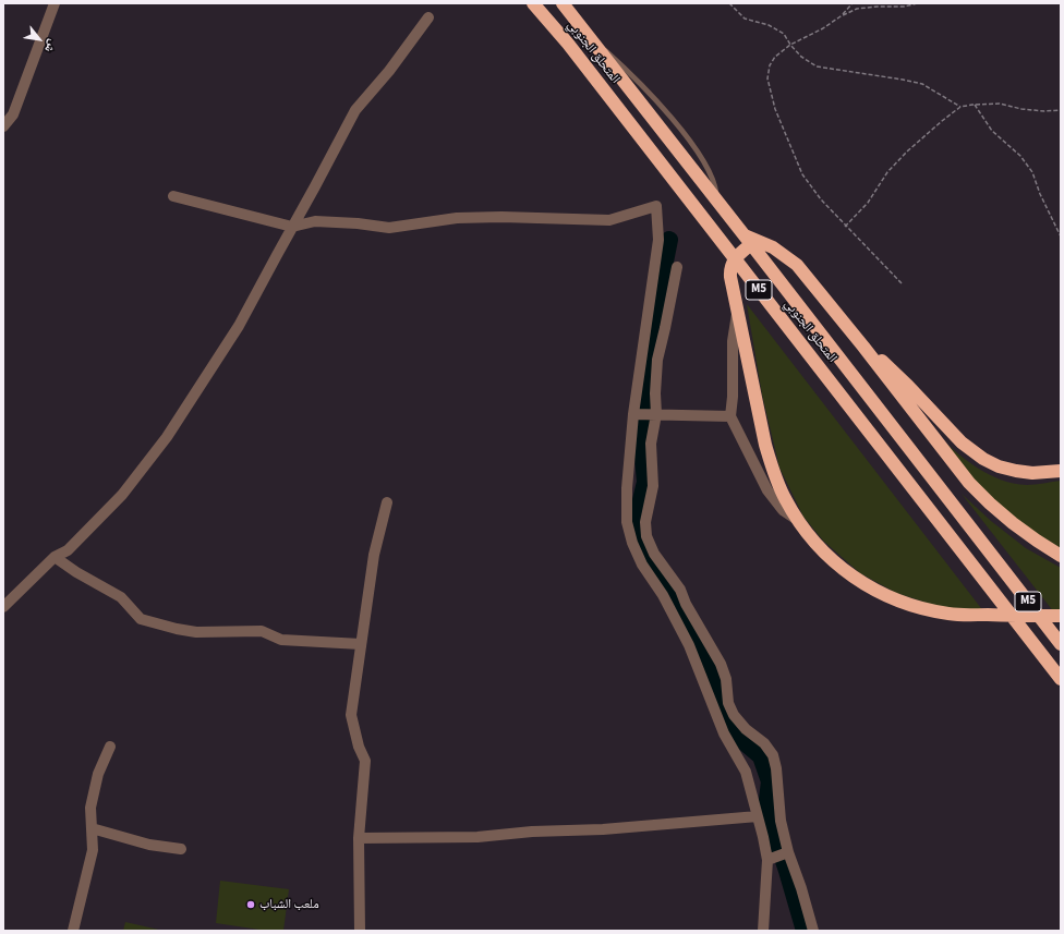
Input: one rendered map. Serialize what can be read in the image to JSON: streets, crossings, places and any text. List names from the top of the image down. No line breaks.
{"streets":{"highway":["المتحلق الجنوبي","M5"]},"places":["ملعب الشباب"],"north":"bottom right"}
